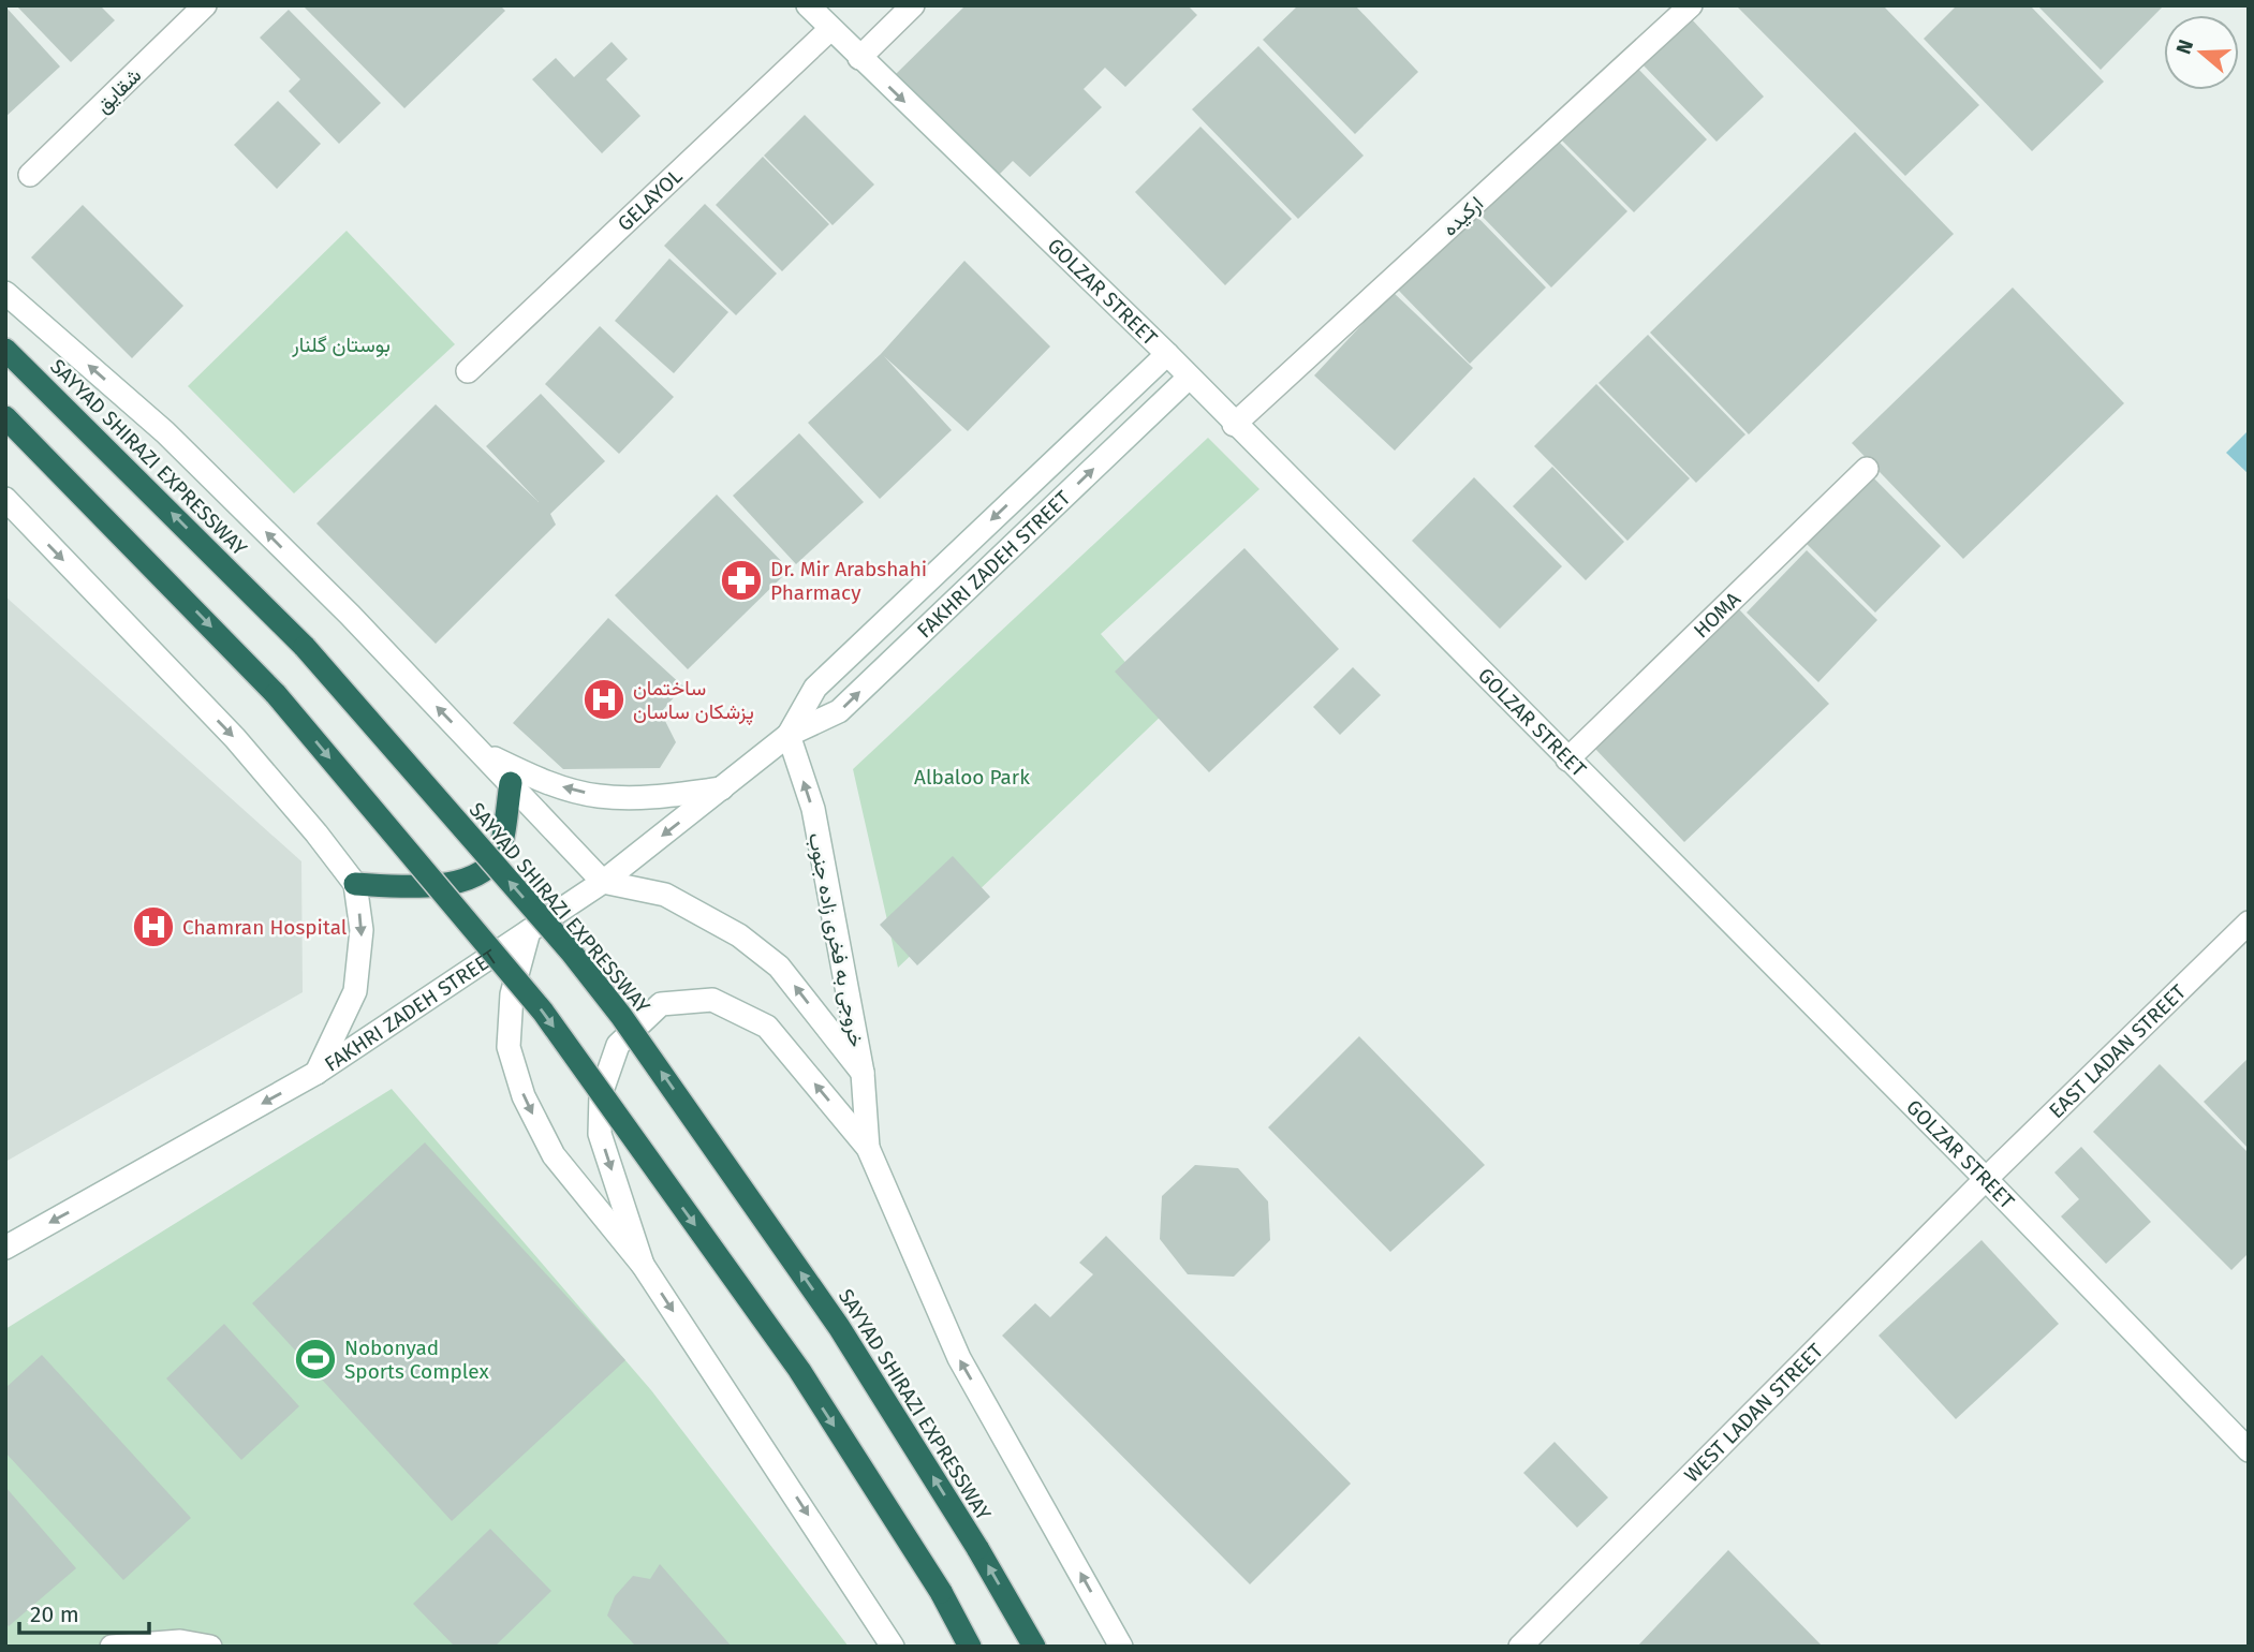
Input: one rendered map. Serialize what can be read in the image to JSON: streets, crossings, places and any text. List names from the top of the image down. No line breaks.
{"streets":{"highway":["SAYYAD SHIRAZI EXPRESSWAY"],"main road":["شقایق","GELAYOL","ارکیده","GOLZAR STREET","FAKHRI ZADEH STREET","HOMA","خروجی به فخری زاده جنوب","EAST LADAN STREET","WEST LADAN STREET"]},"crossings":[["GELAYOL","GOLZAR STREET"],["ارکیده","GOLZAR STREET"],["GOLZAR STREET","FAKHRI ZADEH STREET"],["GOLZAR STREET","HOMA"],["GOLZAR STREET","EAST LADAN STREET"],["GOLZAR STREET","WEST LADAN STREET"],["FAKHRI ZADEH STREET","خروجی به فخری زاده جنوب"],["EAST LADAN STREET","WEST LADAN STREET"]],"one_way":["خروجی به فخری زاده جنوب"],"parks":["بوستان گلنار","Albaloo Park"],"places":{"pharmacy":["Dr. Mir Arabshahi Pharmacy"],"hospital":["ساختمان پزشکان ساسان","Chamran Hospital"],"sports":["Nobonyad Sports Complex"]},"scale_bar":"20 m","north":"left"}
